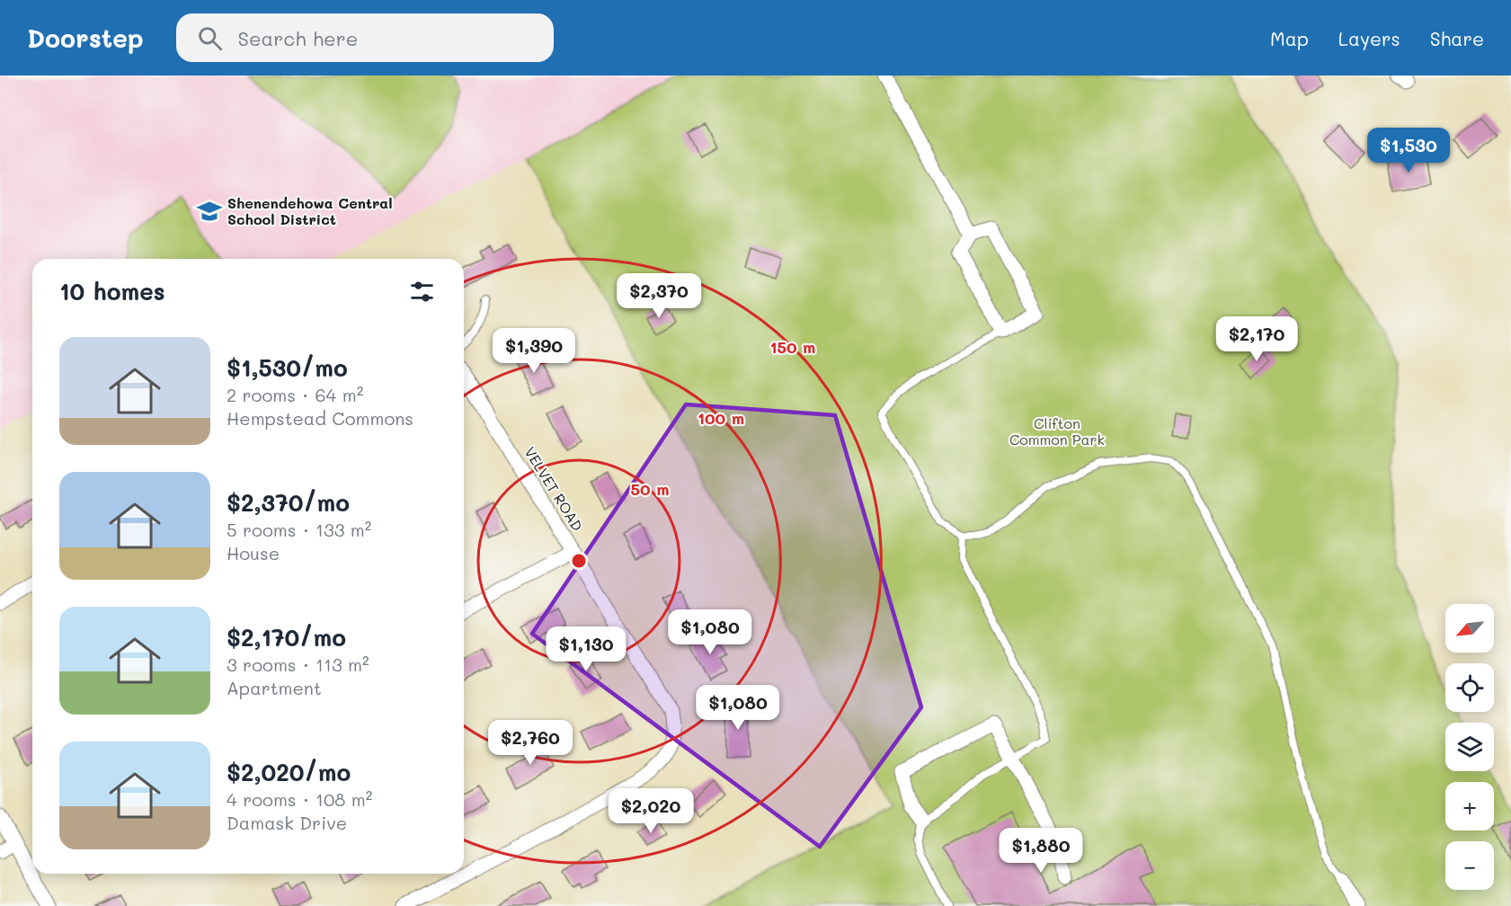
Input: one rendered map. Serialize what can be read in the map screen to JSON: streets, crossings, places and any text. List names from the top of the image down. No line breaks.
{"streets":{"street":["VELVET ROAD"]},"parks":["Clifton Common Park"],"places":{"school or university":["Shenendehowa Central School District"]},"north":"bottom left","page":{"header":"Doorstep","search":"Search here","nav":["Map","Layers","Share"],"price":["$1,530","$2,370","$2,170","$1,390","$1,080","$1,130","$1,080","$2,760","$2,020","$1,880"],"heading":"10 homes","list":[{"name":"$1,530/mo","note":"2 rooms · 64 m² · Hempstead Commons"},{"name":"$2,370/mo","note":"5 rooms · 133 m² · House"},{"name":"$2,170/mo","note":"3 rooms · 113 m² · Apartment"},{"name":"$2,020/mo","note":"4 rooms · 108 m² · Damask Drive"}],"map_buttons":["+","−"]},"rings":["150 m","100 m","50 m"]}
